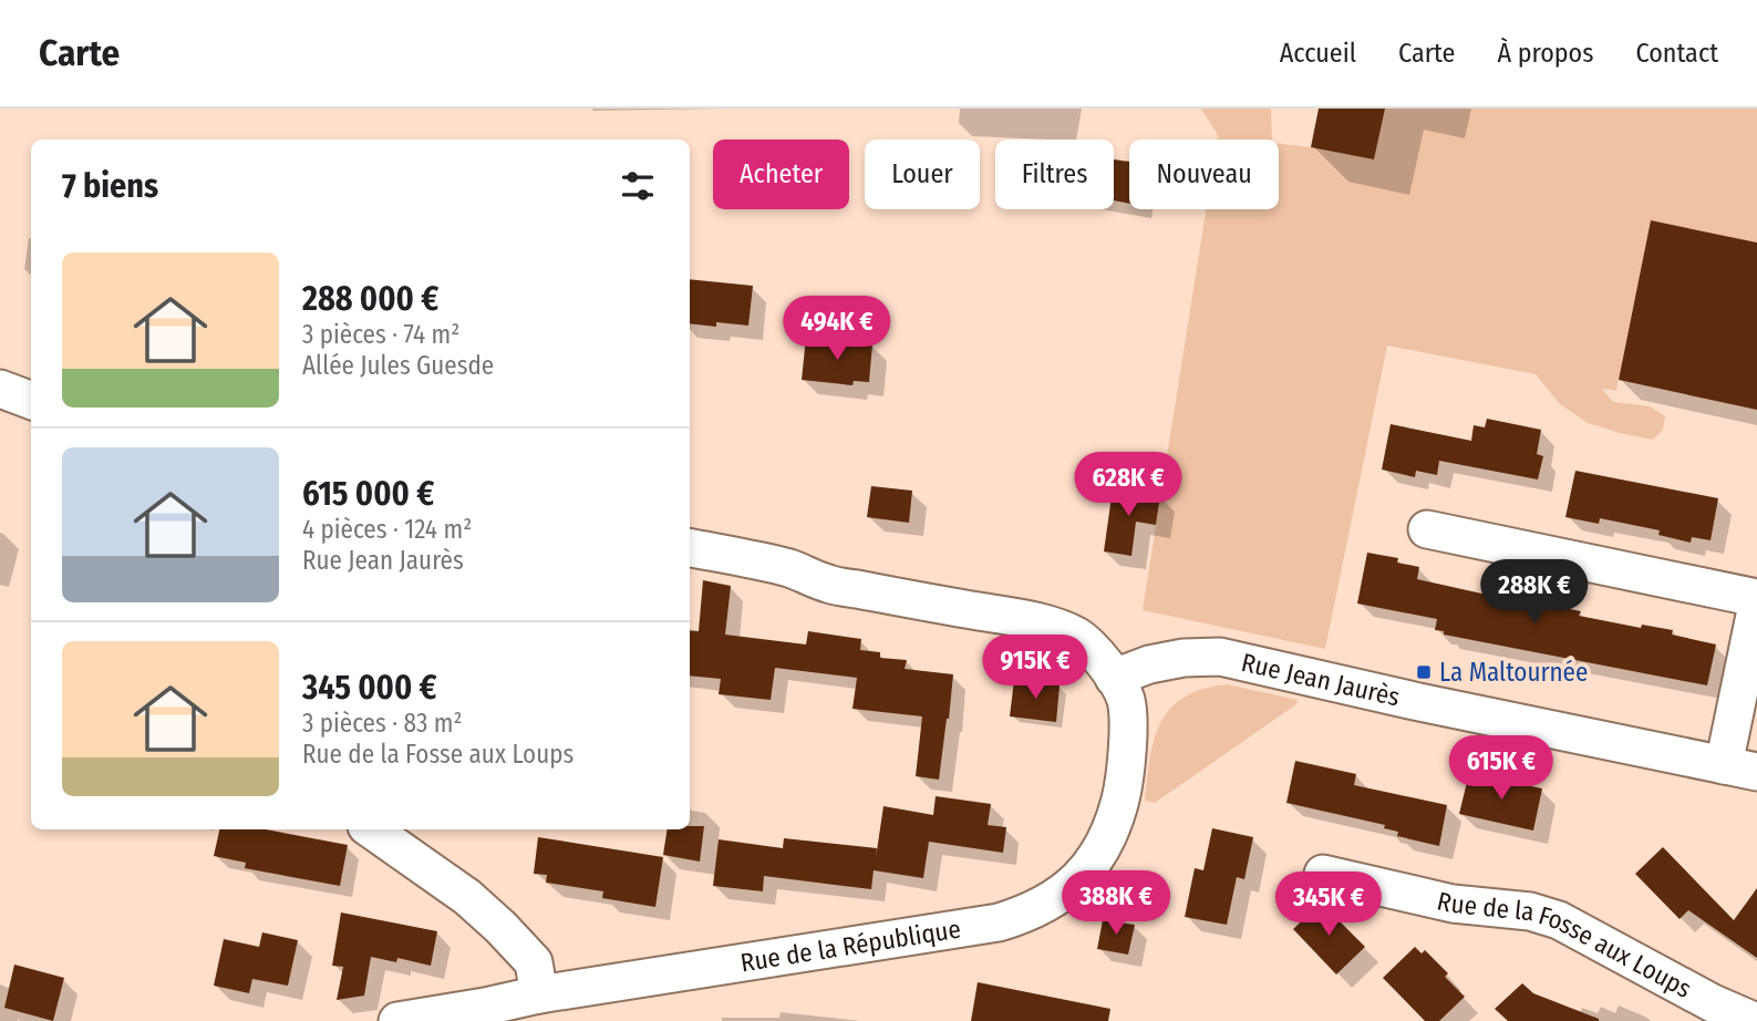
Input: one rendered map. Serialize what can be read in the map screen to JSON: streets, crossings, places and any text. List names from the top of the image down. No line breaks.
{"streets":{"street":["Rue Jean Jaurès","Rue de la République","Rue de la Fosse aux Loups"]},"crossings":[["Rue Jean Jaurès","Rue de la République"]],"places":{"transit":["La Maltournée"]},"page":{"header":"Carte","nav":["Accueil","Carte","À propos","Contact"],"chip":["Acheter","Louer","Filtres","Nouveau"],"heading":"7 biens","list":[{"name":"288 000 €","note":"3 pièces · 74 m² · Allée Jules Guesde"},{"name":"615 000 €","note":"4 pièces · 124 m² · Rue Jean Jaurès"},{"name":"345 000 €","note":"3 pièces · 83 m² · Rue de la Fosse aux Loups"}],"price":["494K €","628K €","288K €","915K €","615K €","388K €","345K €"]}}
